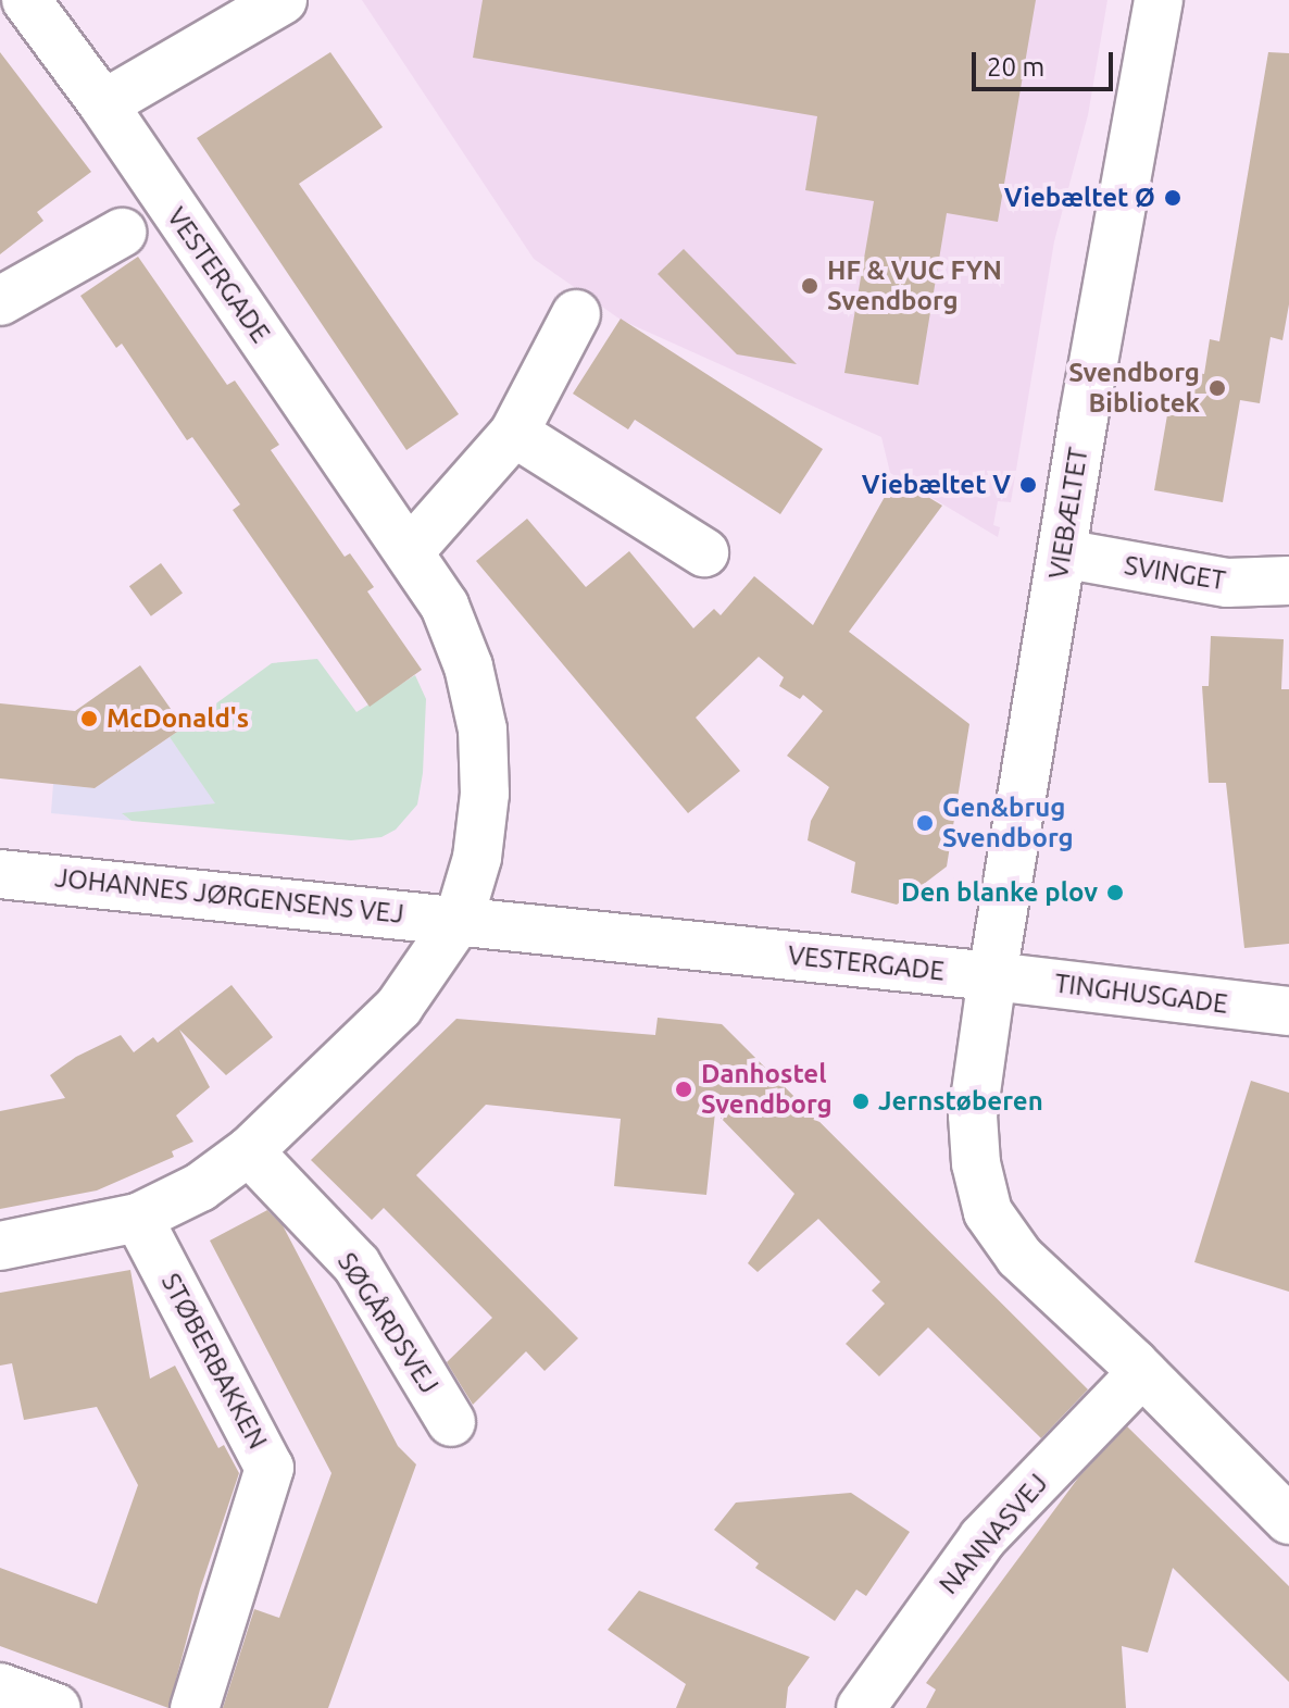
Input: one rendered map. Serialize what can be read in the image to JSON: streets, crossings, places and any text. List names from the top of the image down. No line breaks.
{"streets":{"street":["VESTERGADE","VIEBÆLTET","SVINGET","JOHANNES JØRGENSENS VEJ","TINGHUSGADE","SØGÅRDSVEJ","STØBERBAKKEN","NANNASVEJ"]},"crossings":[["VESTERGADE","VIEBÆLTET"],["VESTERGADE","JOHANNES JØRGENSENS VEJ"],["VESTERGADE","TINGHUSGADE"],["VIEBÆLTET","SVINGET"],["VIEBÆLTET","TINGHUSGADE"]],"places":["Viebæltet Ø","HF & VUC FYN Svendborg","Svendborg Bibliotek","Viebæltet V","McDonald's","Gen&brug Svendborg","Den blanke plov","Danhostel Svendborg","Jernstøberen"],"scale_bar":"20 m"}
